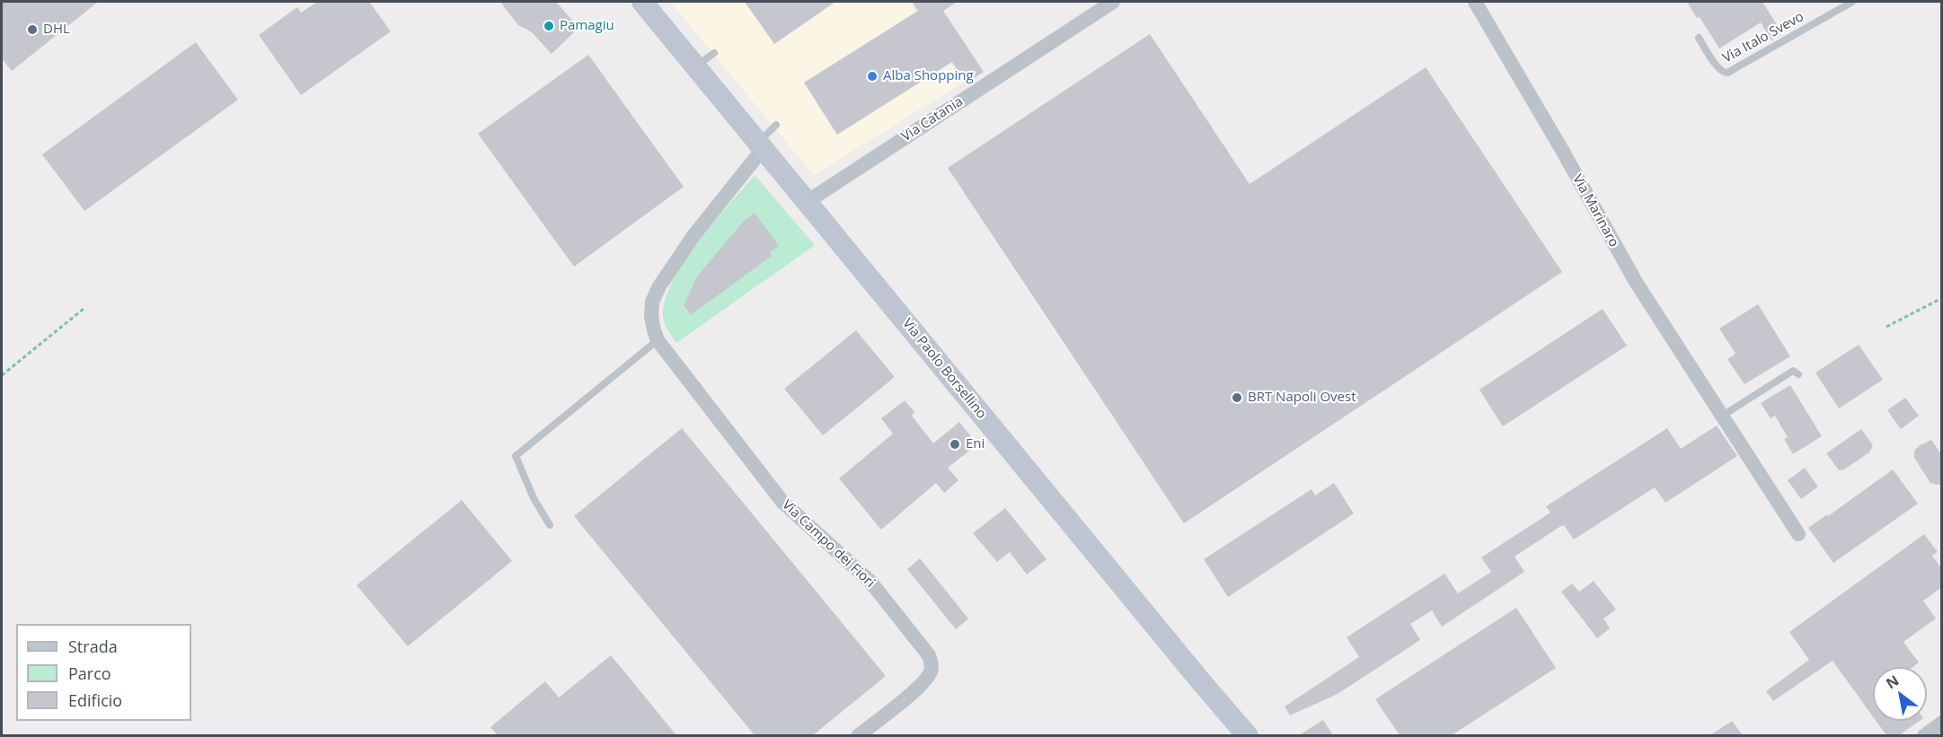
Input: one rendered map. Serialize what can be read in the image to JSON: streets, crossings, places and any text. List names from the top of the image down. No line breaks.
{"streets":{"main road":["Via Paolo Borsellino"],"street":["Via Catania","Via Marinaro","Via Campo dei Fiori"],"lane":["Via Italo Svevo"]},"crossings":[["Via Catania","Via Paolo Borsellino"],["Via Paolo Borsellino","Via Campo dei Fiori"]],"places":["Pamagiu","DHL","Alba Shopping","BRT Napoli Ovest","Eni"],"legend":["Strada","Parco","Edificio"],"north":"top left"}
